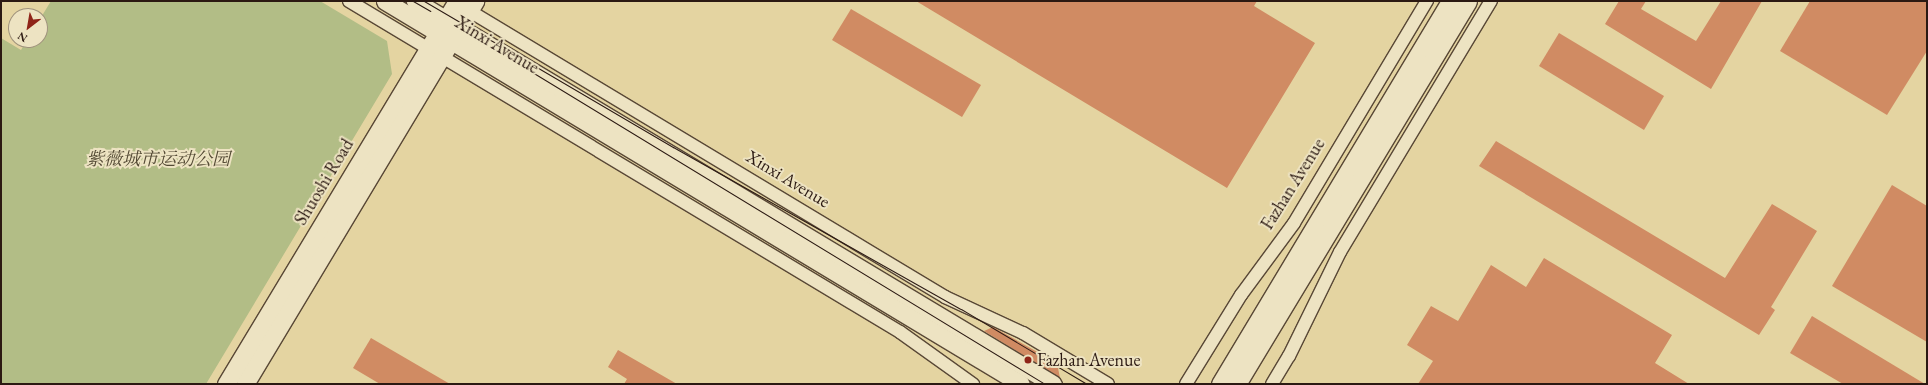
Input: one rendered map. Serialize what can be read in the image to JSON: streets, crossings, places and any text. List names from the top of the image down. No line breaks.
{"streets":{"street":["Xinxi Avenue","Shuoshi Road","Fazhan Avenue"]},"crossings":[["Xinxi Avenue","Shuoshi Road"]],"parks":["紫薇城市运动公园"],"places":["Fazhan Avenue"],"north":"bottom left"}
